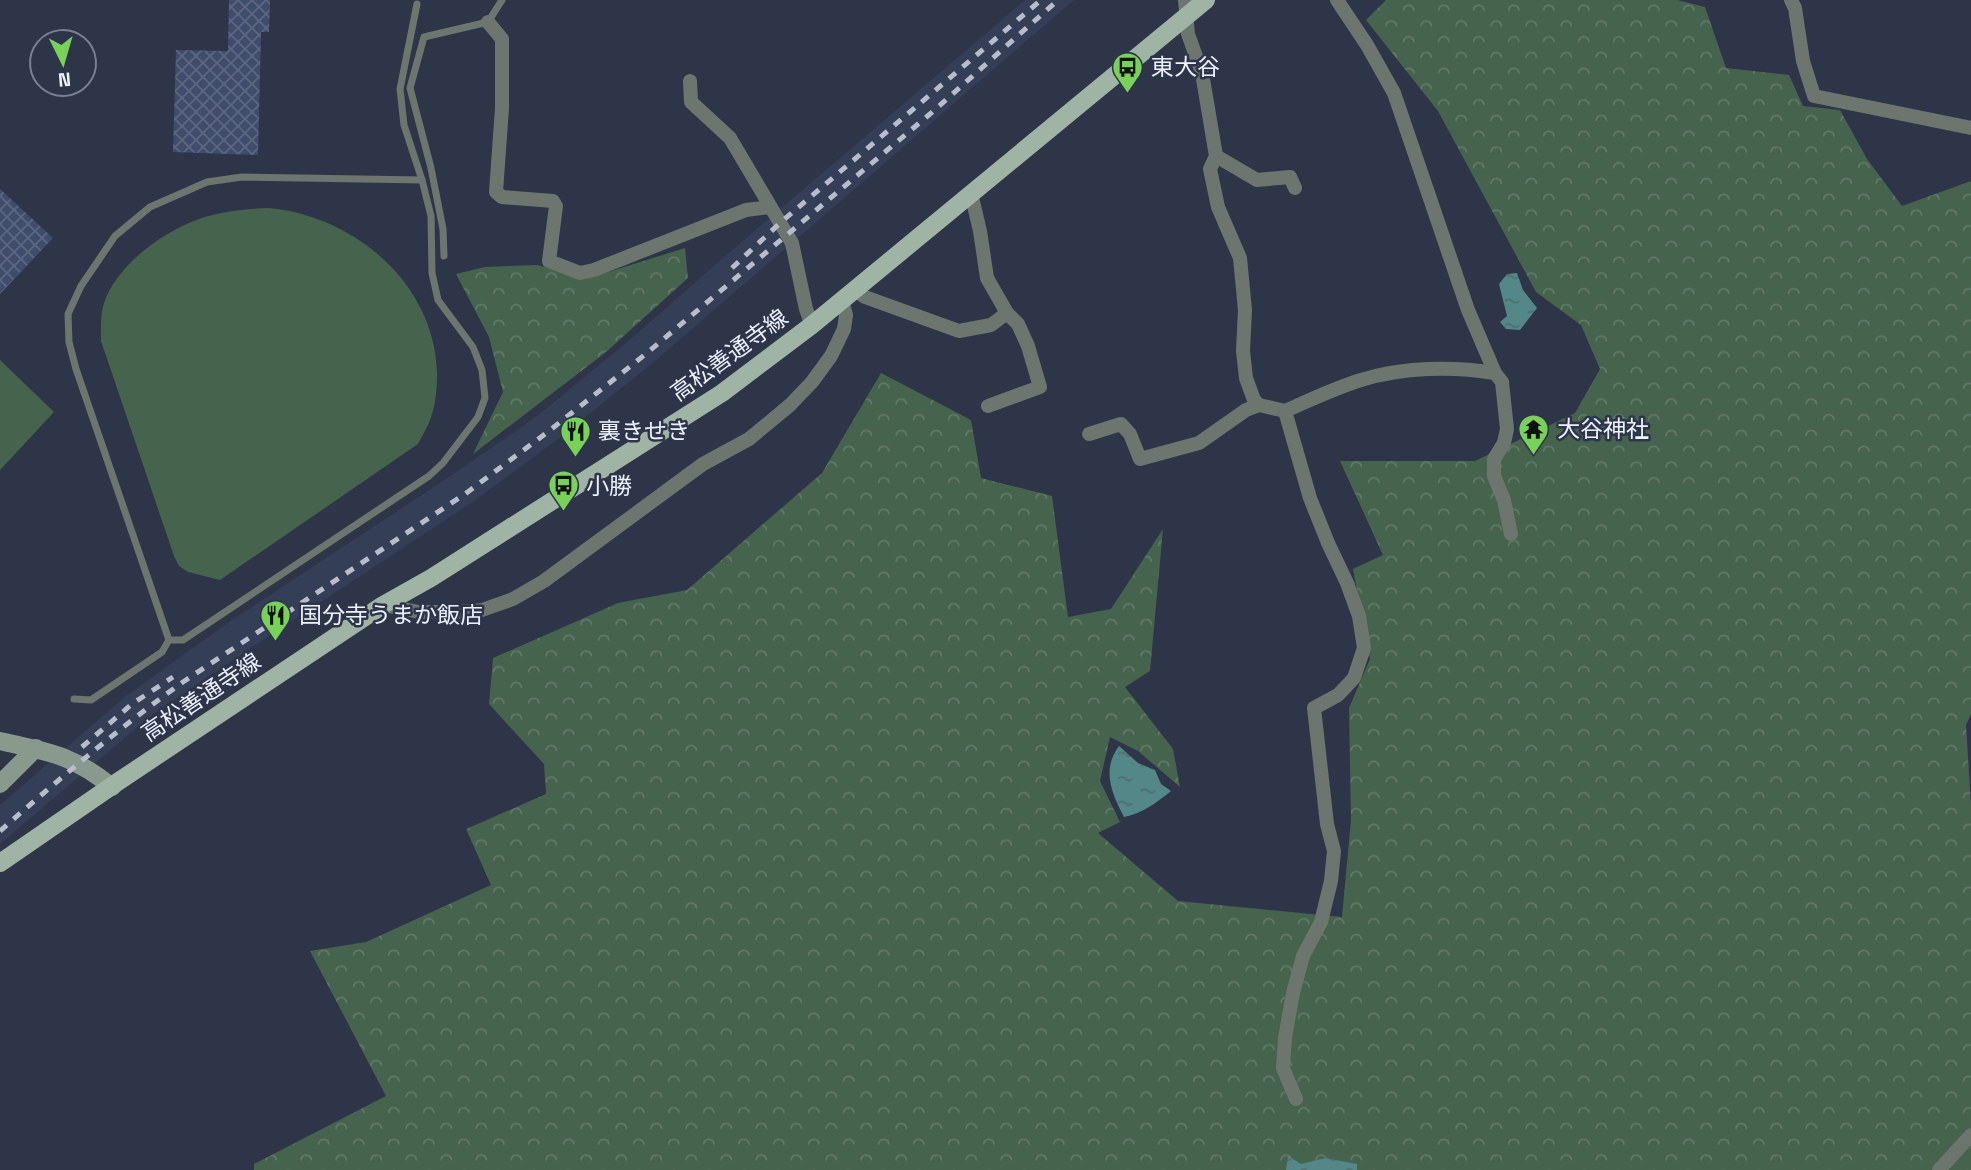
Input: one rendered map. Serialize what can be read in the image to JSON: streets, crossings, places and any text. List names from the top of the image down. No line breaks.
{"streets":{"main road":["高松善通寺線"]},"places":{"bus stop":["東大谷","小勝"],"temple":["大谷神社"],"restaurant":["裏きせき","国分寺うまか飯店"]},"north":"bottom"}
